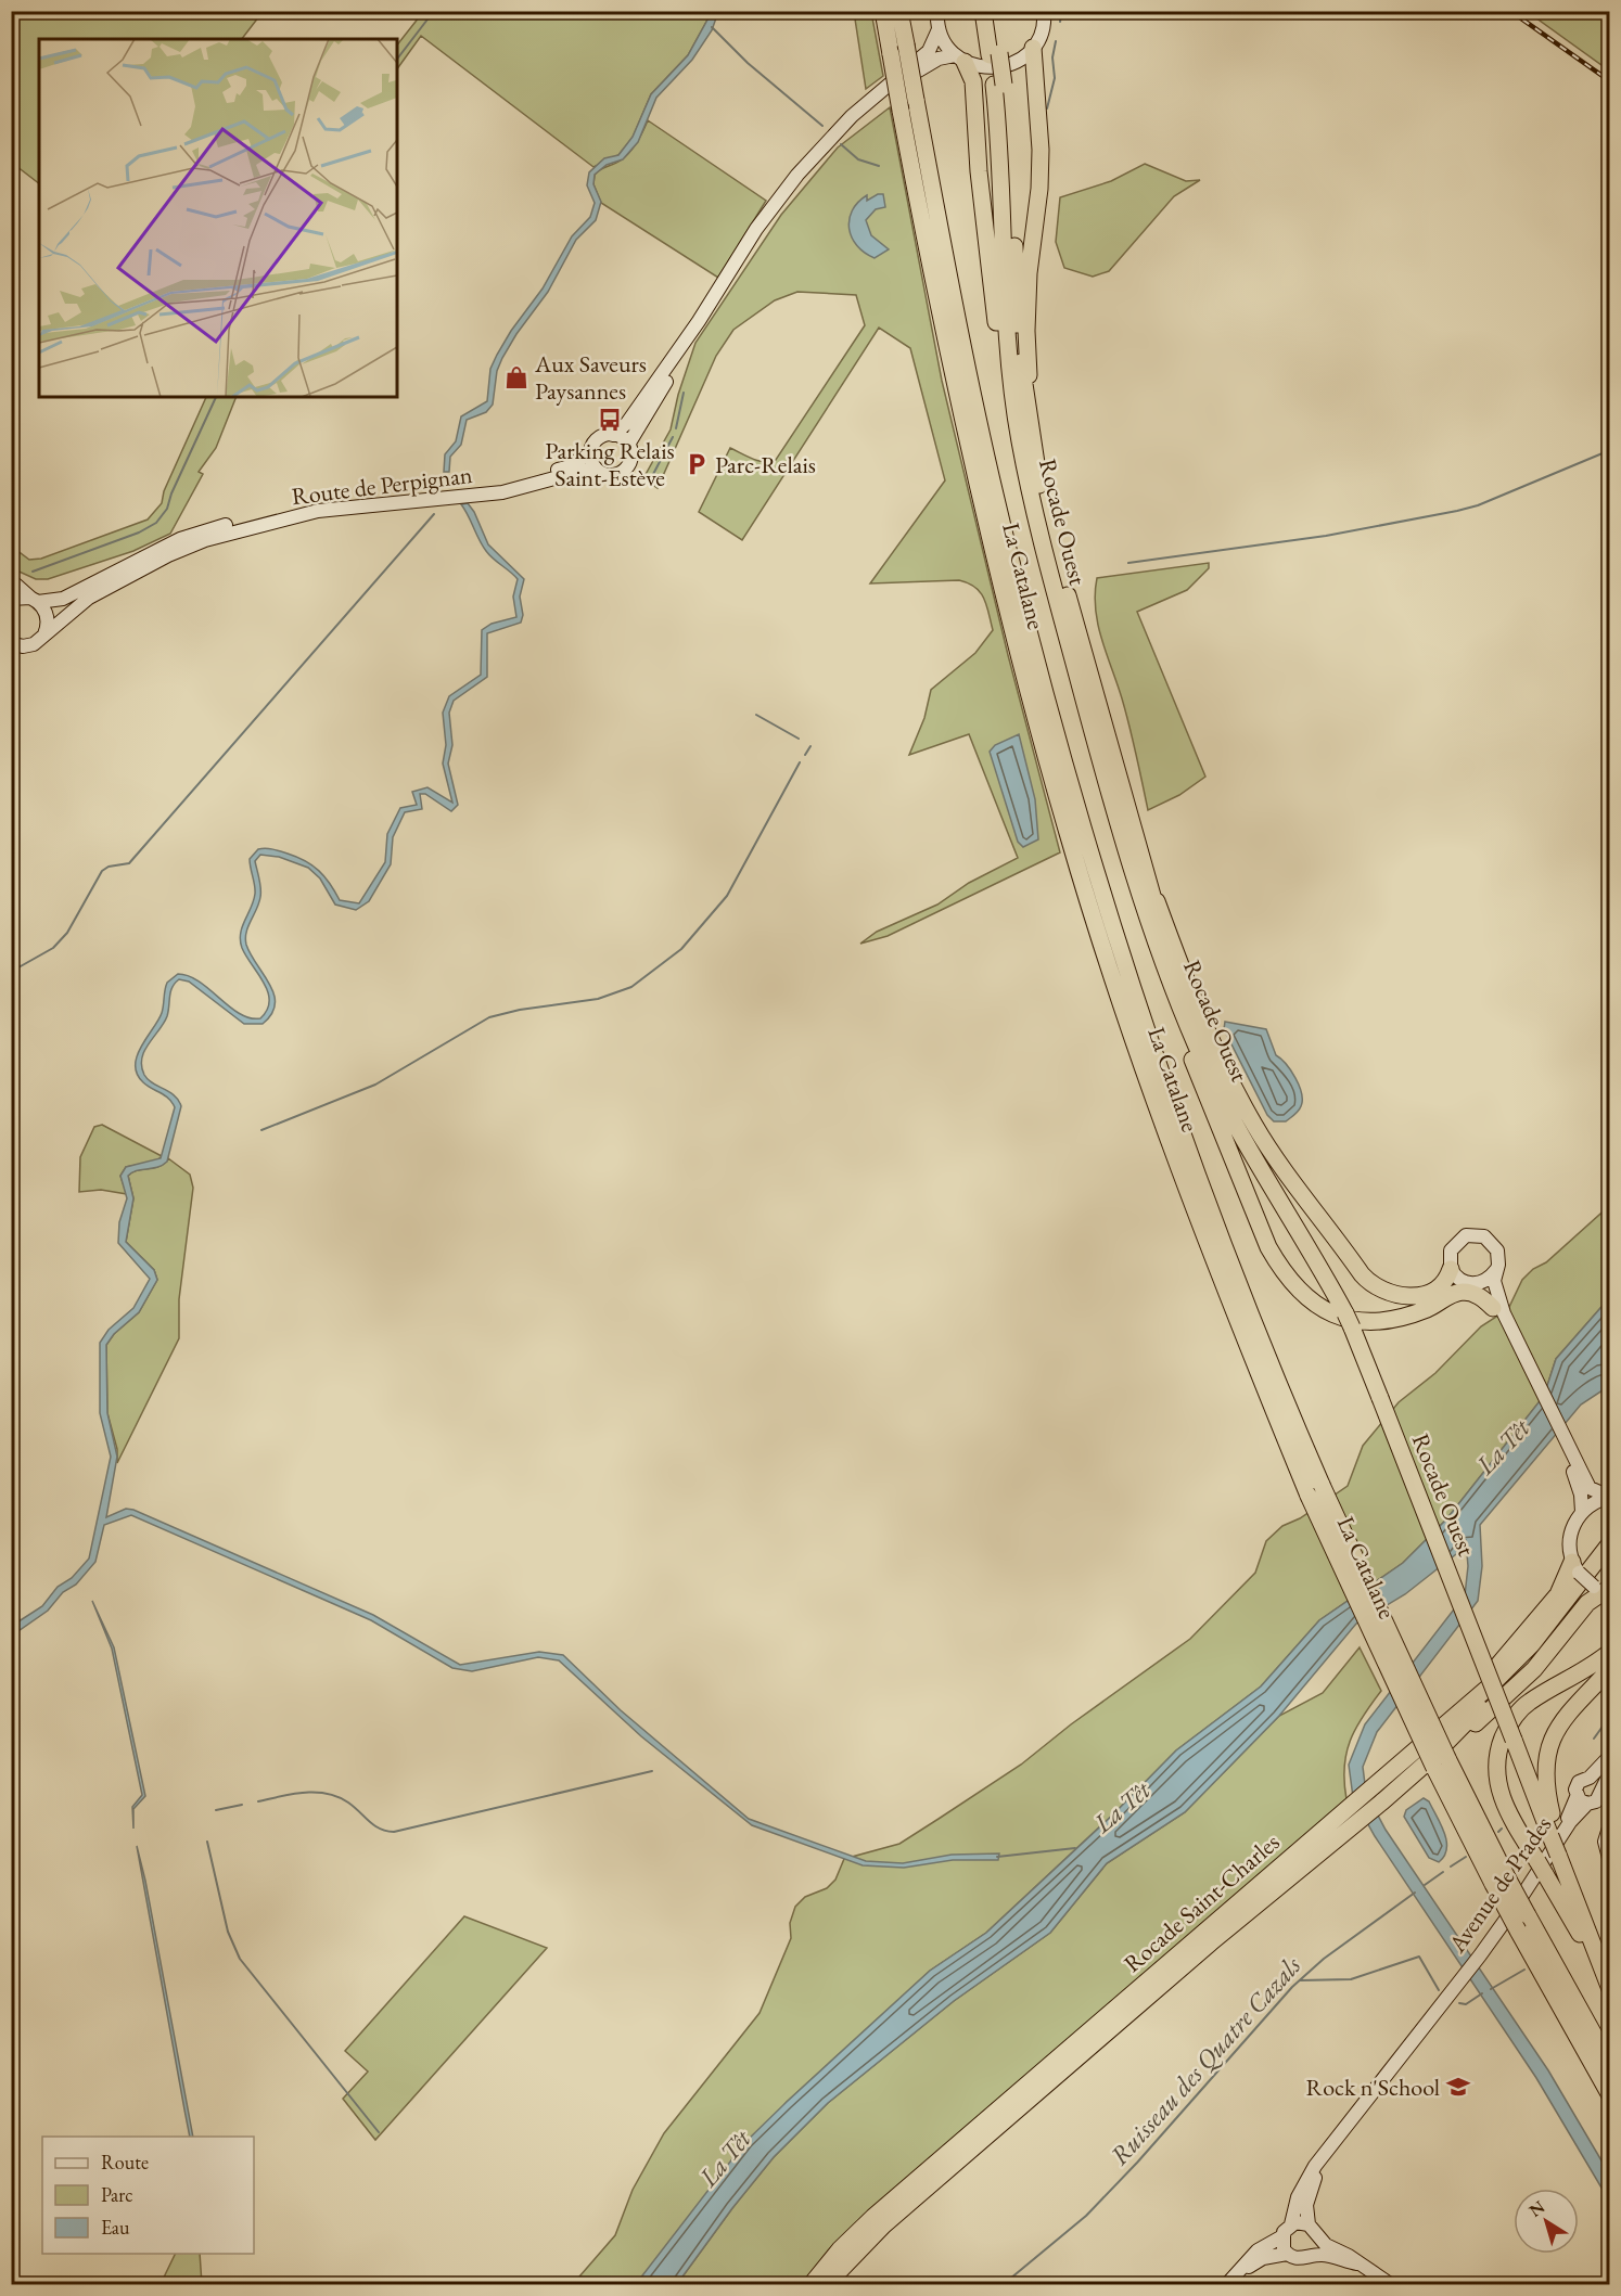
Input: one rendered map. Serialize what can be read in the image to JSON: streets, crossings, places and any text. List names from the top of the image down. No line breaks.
{"streets":{"highway":["Rocade Ouest","La Catalane","Rocade Saint-Charles"],"main road":["Route de Perpignan","Avenue de Prades"]},"crossings":[["La Catalane","Rocade Saint-Charles"]],"water":["La Têt","Ruisseau des Quatre Cazals"],"places":{"shop":["Aux Saveurs Paysannes"],"bus stop":["Parking Relais Saint-Estève"],"parking":["Parc-Relais"],"school or university":["Rock n'School"]},"legend":["Route","Parc","Eau"],"north":"top left"}
